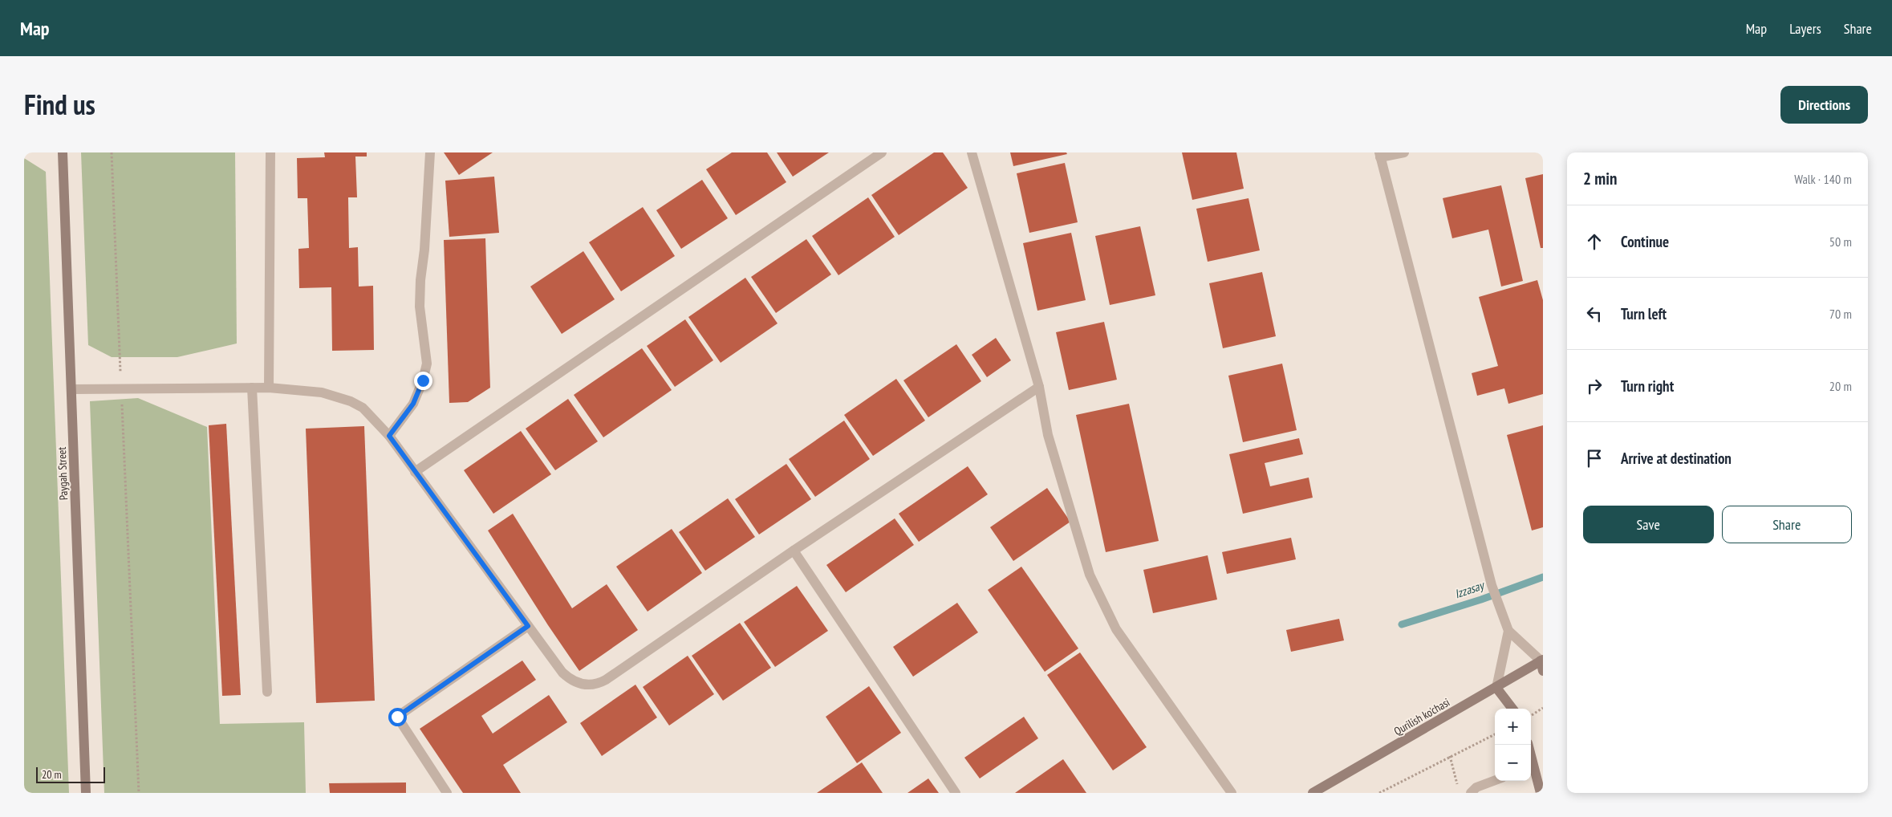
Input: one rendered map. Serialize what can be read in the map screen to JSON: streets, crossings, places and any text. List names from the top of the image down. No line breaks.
{"streets":{"street":["Paygah Street","Qurilish ko'chasi"]},"water":["Izzasay"],"scale_bar":"20 m","page":{"header":"Map","nav":["Map","Layers","Share"],"title":"Find us","buttons":["Directions",["Save","Share"]],"heading":["2 min","Walk · 140 m"],"list":[["Continue","50 m"],["Turn left","70 m"],["Turn right","20 m"],"Arrive at destination"],"map_buttons":["+","−"],"scale":"20 m"}}
